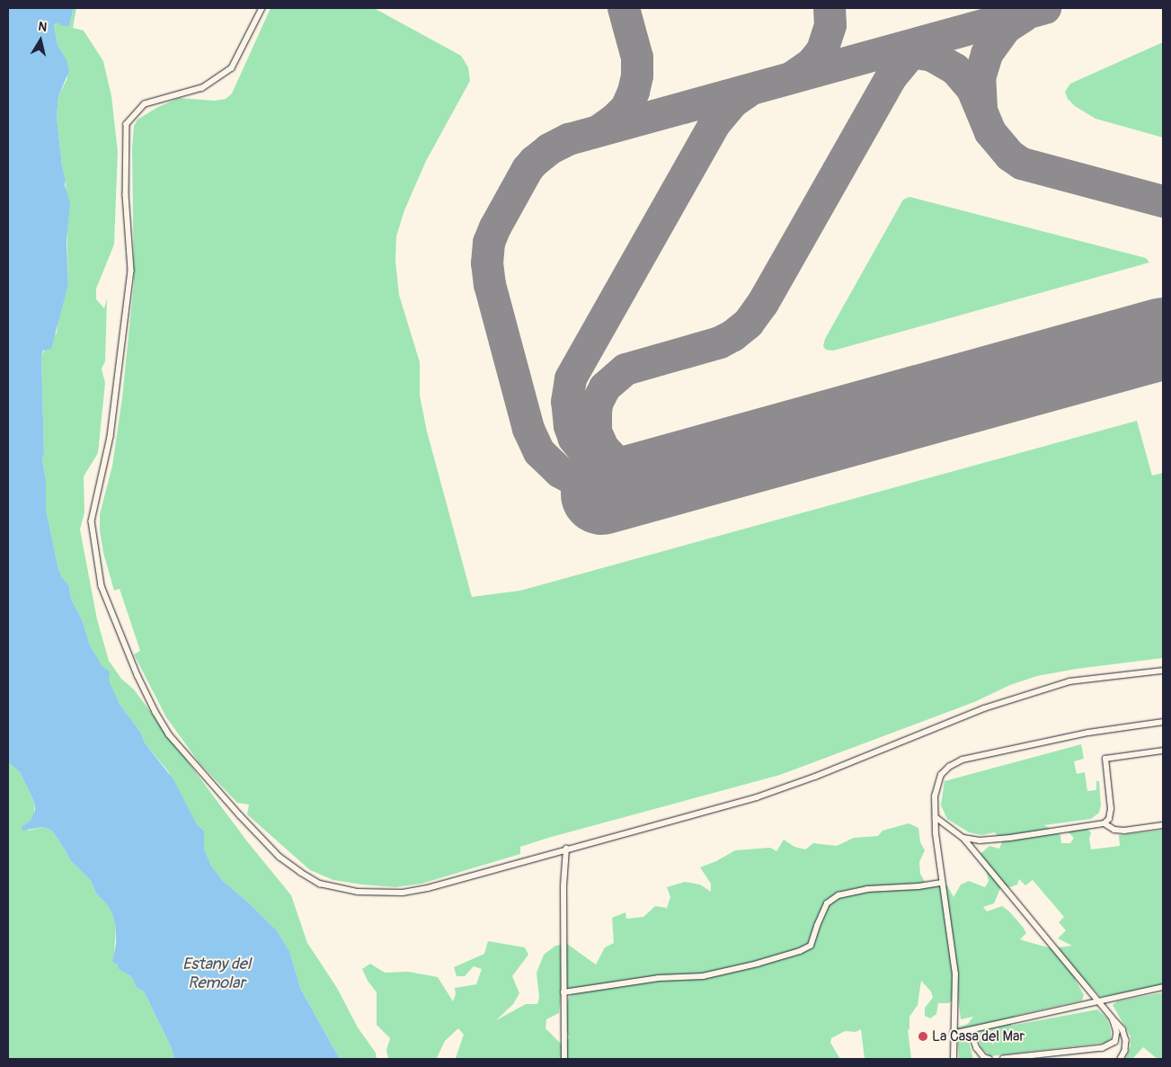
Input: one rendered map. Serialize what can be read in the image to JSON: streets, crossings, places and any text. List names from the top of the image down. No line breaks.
{"water":["Estany del Remolar"],"places":["La Casa del Mar"],"north":"top"}
